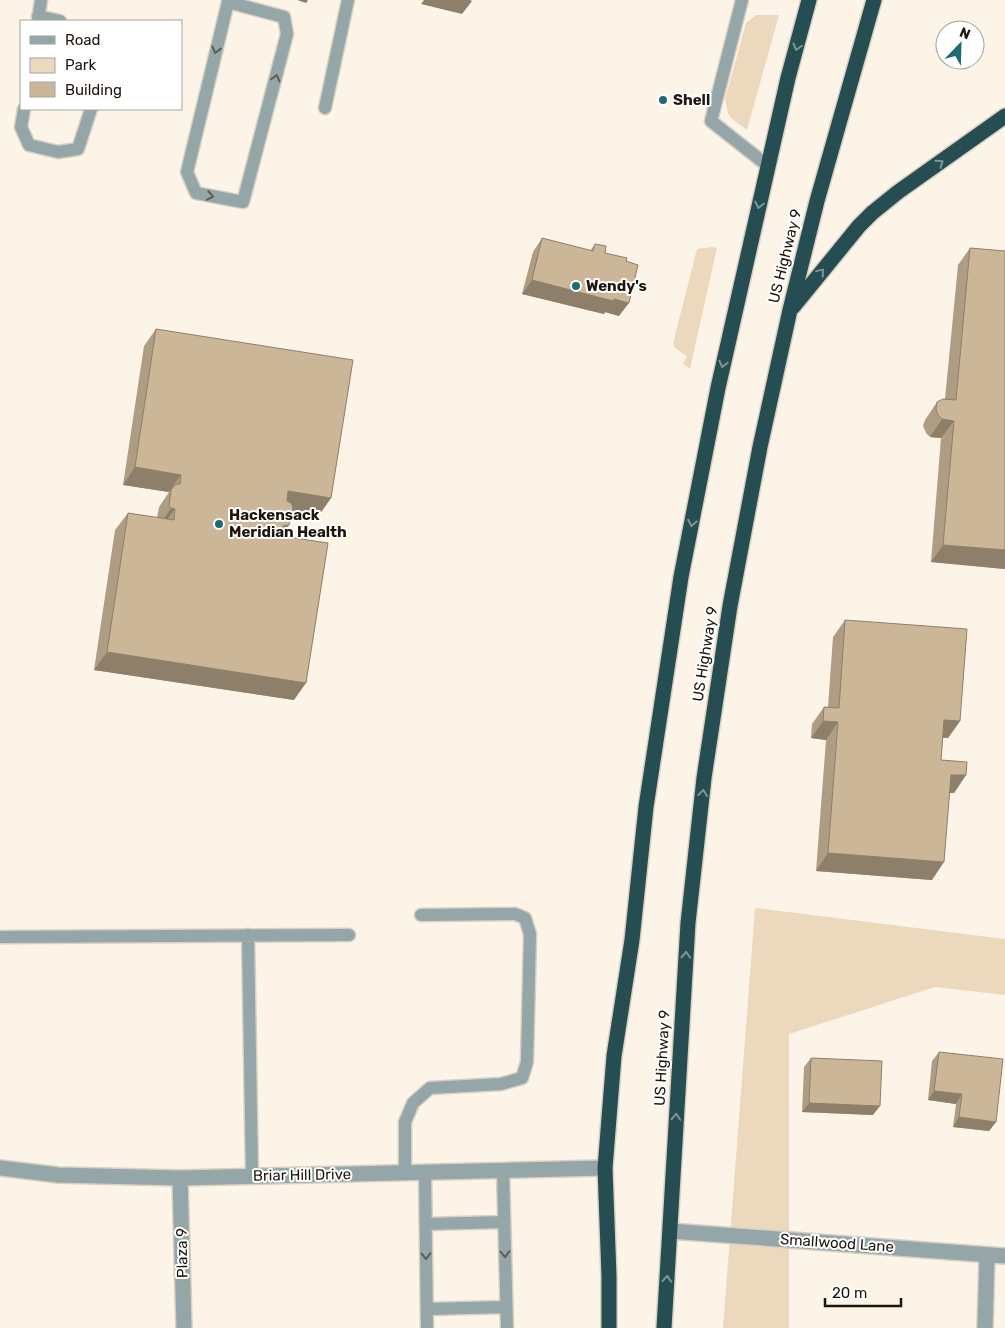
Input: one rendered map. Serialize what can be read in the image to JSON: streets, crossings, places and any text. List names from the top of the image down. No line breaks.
{"streets":{"highway":["US Highway 9"],"street":["Briar Hill Drive","Smallwood Lane","Plaza 9"]},"crossings":[["US Highway 9","Smallwood Lane"],["Briar Hill Drive","Plaza 9"]],"places":["Shell","Wendy's","Hackensack Meridian Health"],"legend":["Road","Park","Building"],"scale_bar":"20 m","north":"top right"}
